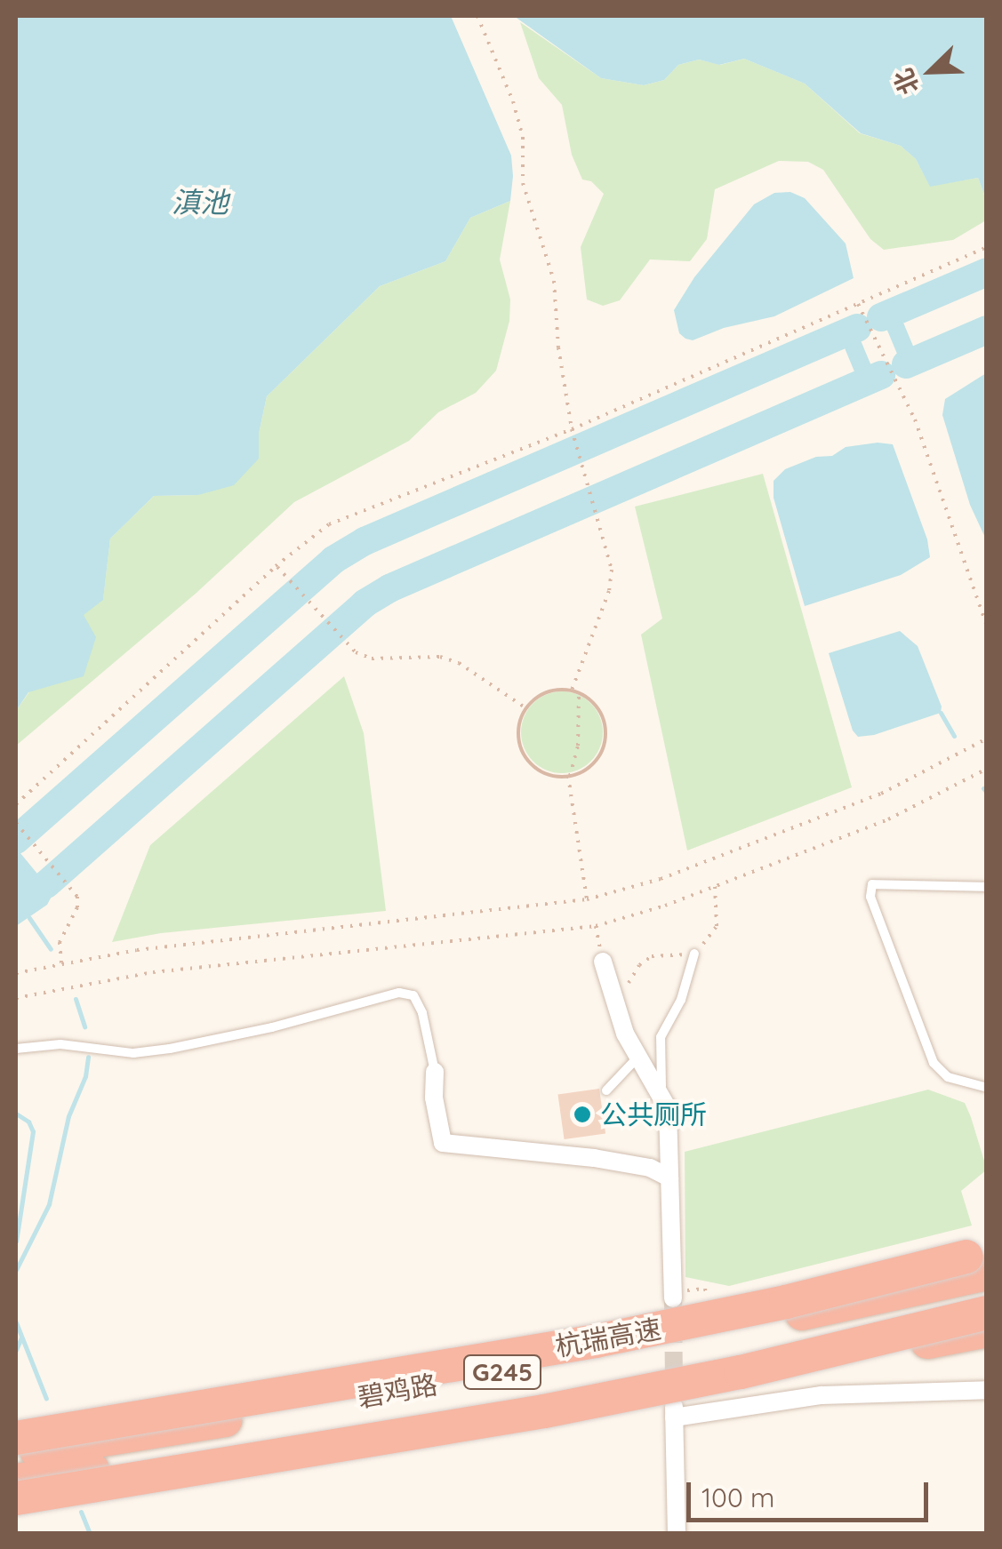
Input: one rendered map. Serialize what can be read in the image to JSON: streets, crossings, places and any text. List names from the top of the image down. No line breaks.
{"streets":{"highway":["杭瑞高速","G245","碧鸡路"]},"crossings":[["杭瑞高速","碧鸡路"]],"water":["滇池"],"places":["公共厕所"],"scale_bar":"100 m","north":"bottom left"}
